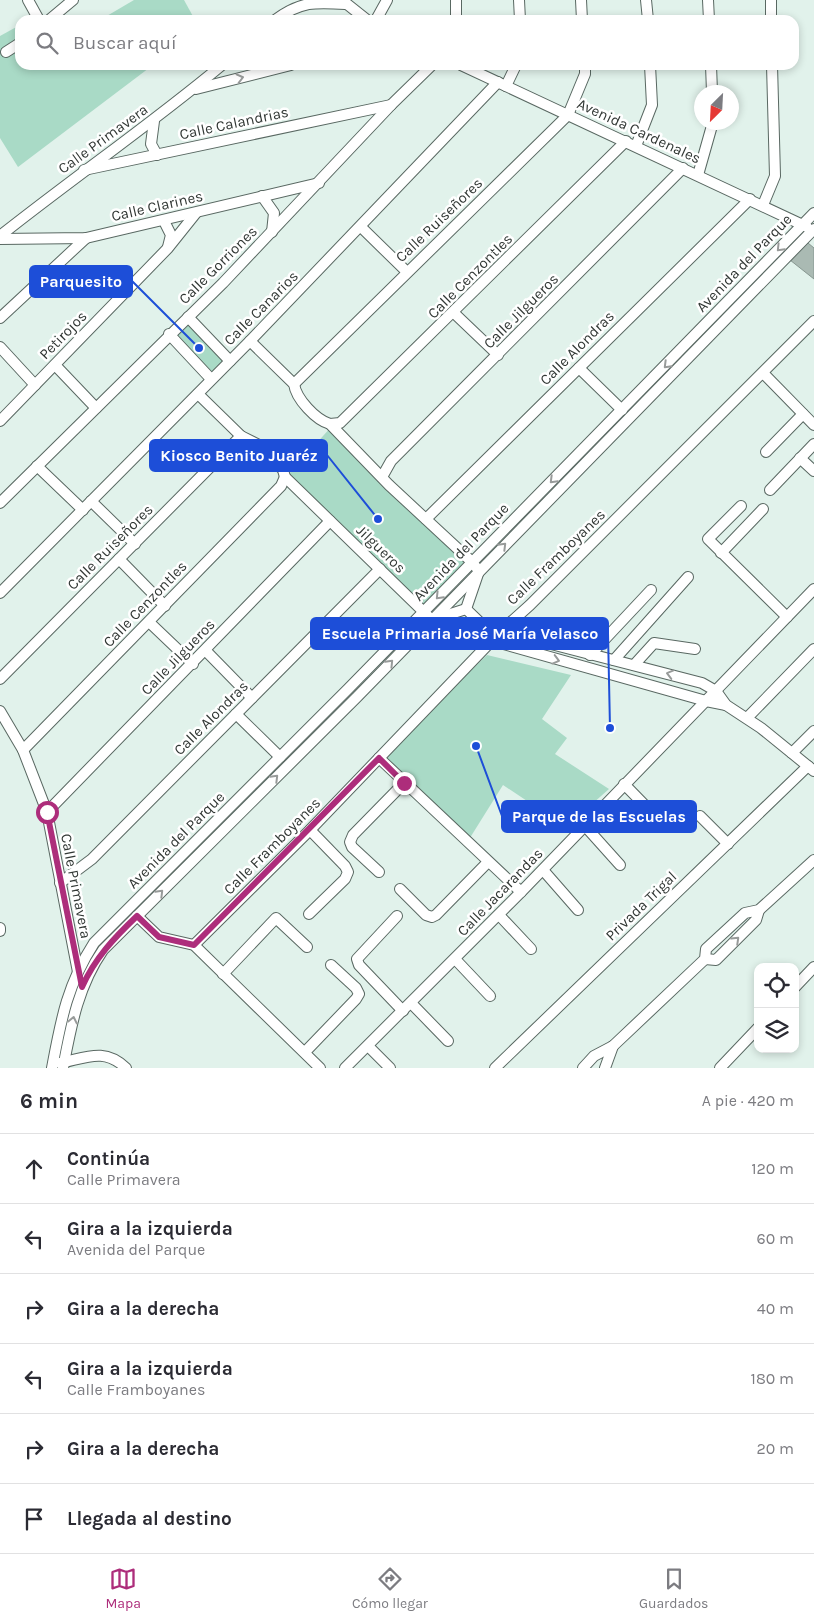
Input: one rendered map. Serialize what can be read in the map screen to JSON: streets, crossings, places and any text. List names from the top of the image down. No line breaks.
{"streets":{"street":["Calle Calandrias","Avenida Cardenales","Calle Primavera","Calle Clarines","Calle Ruiseñores","Avenida del Parque","Calle Gorriones","Calle Cenzontles","Calle Canarios","Calle Jilgueros","Petirojos","Calle Alondras","Jilgueros","Calle Framboyanes","Calle Jacarandas","Privada Trigal"]},"crossings":[["Calle Calandrias","Calle Primavera"],["Calle Calandrias","Calle Gorriones"],["Avenida Cardenales","Calle Ruiseñores"],["Avenida Cardenales","Avenida del Parque"],["Avenida Cardenales","Calle Cenzontles"],["Avenida Cardenales","Calle Canarios"],["Avenida Cardenales","Calle Jilgueros"],["Avenida Cardenales","Calle Alondras"],["Calle Primavera","Calle Clarines"],["Calle Primavera","Avenida del Parque"],["Calle Primavera","Calle Cenzontles"],["Calle Primavera","Calle Jilgueros"],["Calle Primavera","Calle Alondras"],["Calle Clarines","Calle Gorriones"],["Calle Clarines","Petirojos"],["Calle Ruiseñores","Jilgueros"],["Avenida del Parque","Jilgueros"],["Calle Cenzontles","Jilgueros"],["Calle Canarios","Jilgueros"],["Calle Jilgueros","Jilgueros"],["Calle Alondras","Jilgueros"]],"places":["Parquesito","Kiosco Benito Juaréz","Escuela Primaria José María Velasco","Parque de las Escuelas"],"north":"bottom left","page":{"search":"Buscar aquí","heading":["6 min","A pie · 420 m"],"list":[["Continúa","Calle Primavera","120 m"],["Gira a la izquierda","Avenida del Parque","60 m"],["Gira a la derecha","40 m"],["Gira a la izquierda","Calle Framboyanes","180 m"],["Gira a la derecha","20 m"],"Llegada al destino"],"nav":["Mapa","Cómo llegar","Guardados"]}}
